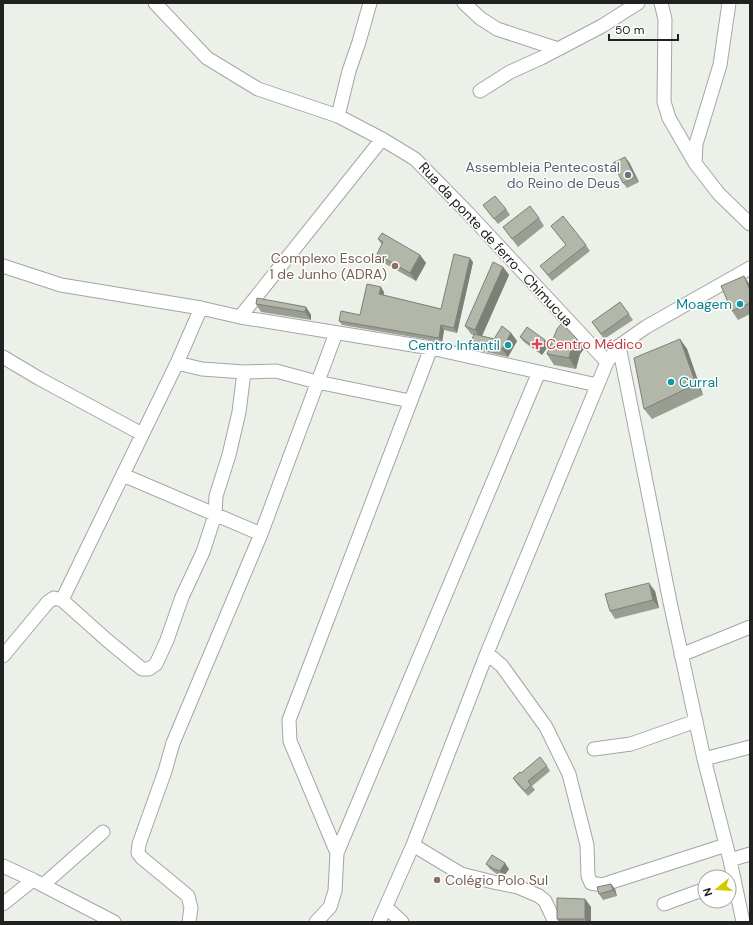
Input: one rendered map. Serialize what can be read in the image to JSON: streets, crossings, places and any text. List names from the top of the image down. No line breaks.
{"streets":{"street":["Rua da ponte de ferro- Chimucua"]},"places":{"other":["Assembleia Pentecostal do Reino de Deus","Complexo Escolar 1 de Junho (ADRA)","Moagem","Centro Infantil","Curral","Colégio Polo Sul"],"health":["Centro Médico"]},"scale_bar":"50 m","north":"left"}
